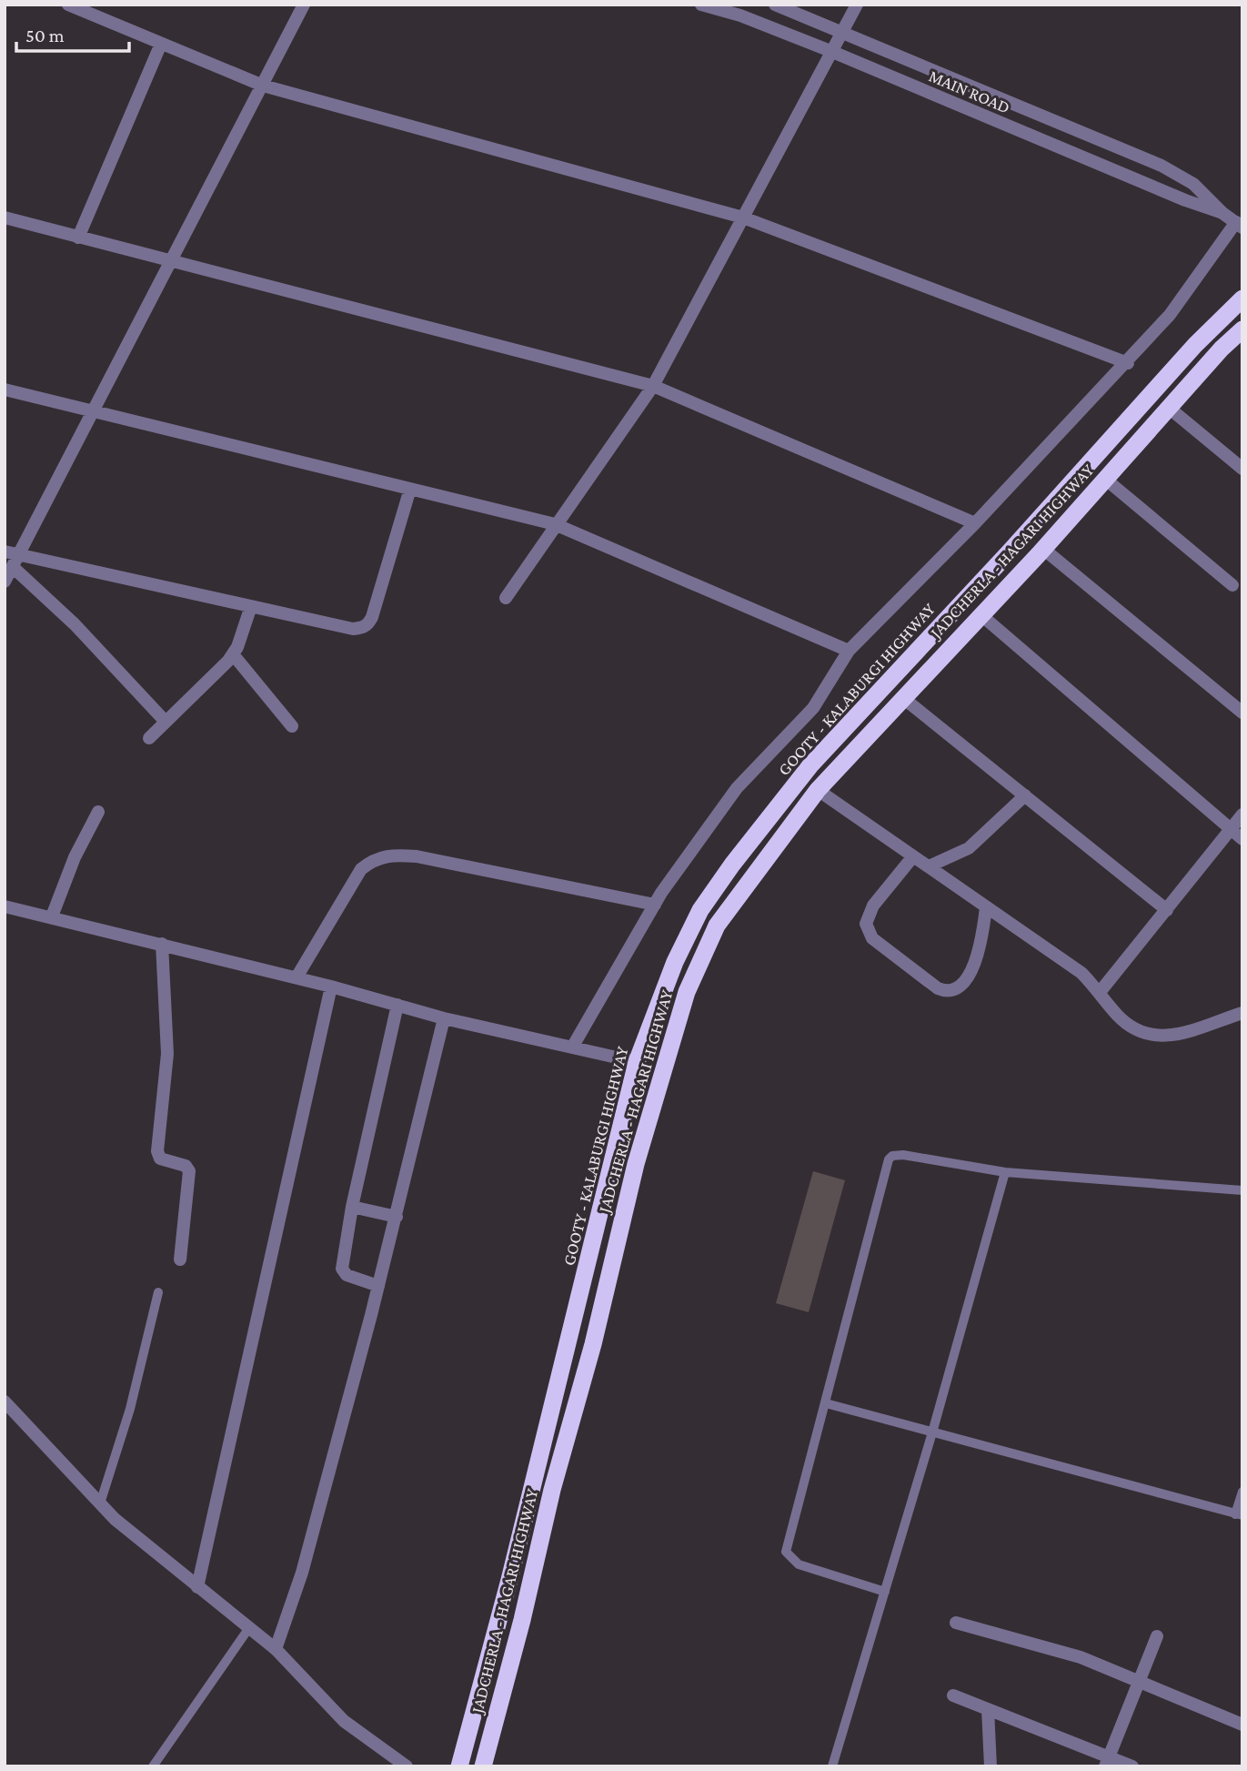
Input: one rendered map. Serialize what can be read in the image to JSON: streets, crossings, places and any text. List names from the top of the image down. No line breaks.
{"streets":{"highway":["JADCHERLA - HAGARI HIGHWAY","GOOTY - KALABURGI HIGHWAY"],"street":["MAIN ROAD"]},"scale_bar":"50 m"}
